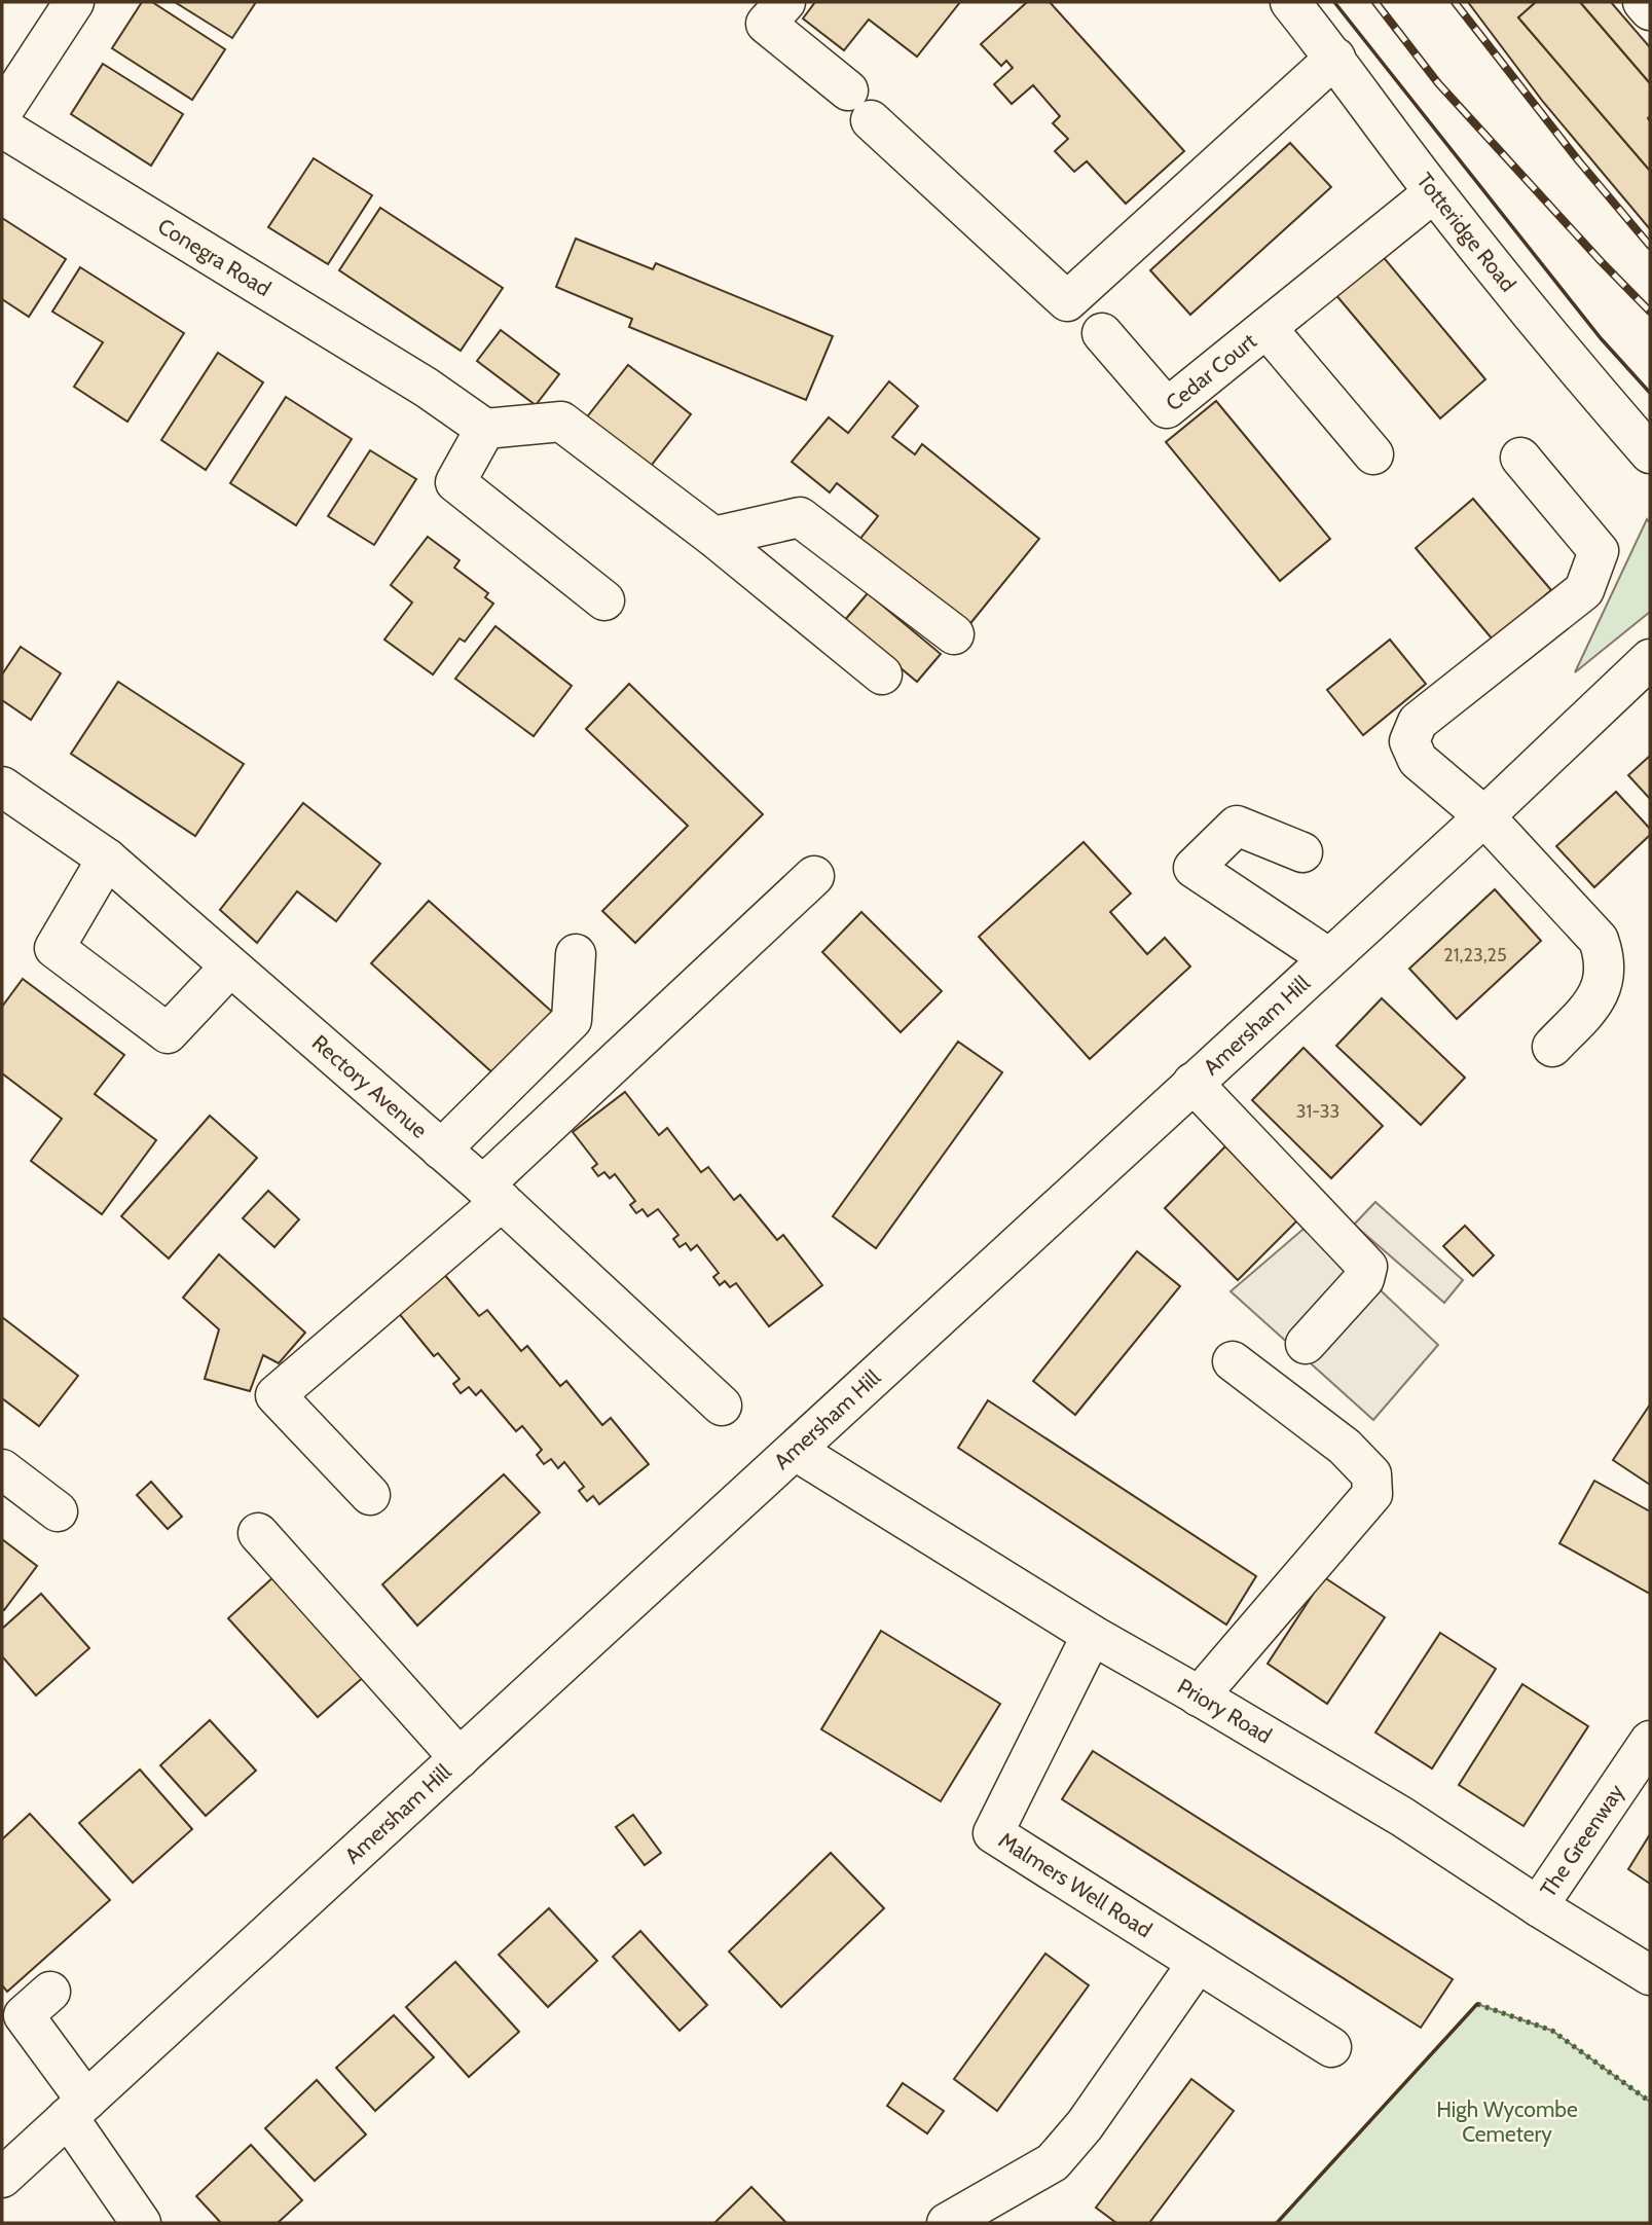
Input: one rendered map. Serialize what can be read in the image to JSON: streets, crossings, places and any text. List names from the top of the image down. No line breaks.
{"streets":{"street":["Totteridge Road","Conegra Road","Cedar Court","Amersham Hill","Rectory Avenue","Priory Road","The Greenway","Malmers Well Road"]},"crossings":[["Totteridge Road","Cedar Court"],["Amersham Hill","Priory Road"],["Priory Road","The Greenway"],["Priory Road","Malmers Well Road"]],"parks":["High Wycombe Cemetery"],"house_numbers":["21,23,25","31-33"]}
